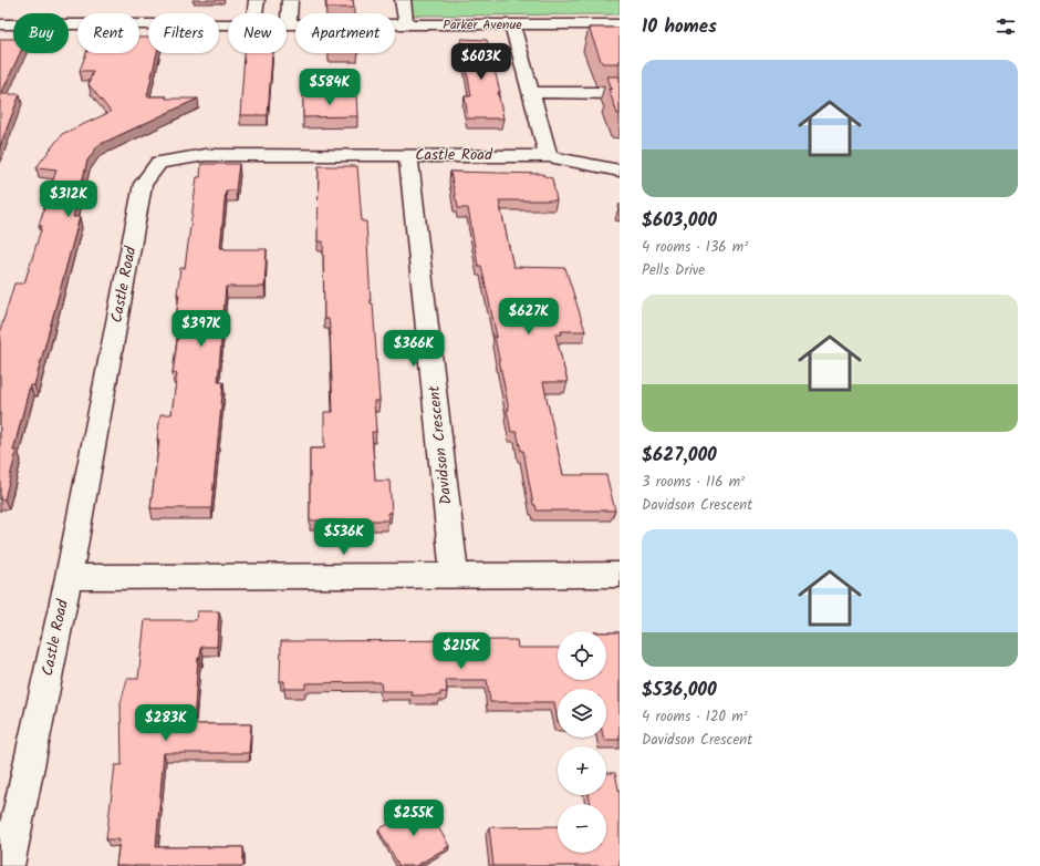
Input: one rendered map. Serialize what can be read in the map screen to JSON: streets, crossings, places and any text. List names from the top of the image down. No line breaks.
{"streets":{"street":["Parker Avenue","Castle Road","Davidson Crescent"]},"crossings":[["Castle Road","Davidson Crescent"]],"page":{"heading":"10 homes","chip":["Buy","Rent","Filters","New","Apartment"],"price":["$603K","$584K","$312K","$627K","$397K","$366K","$536K","$215K","$283K","$255K"],"list":[{"name":"$603,000","note":"4 rooms · 136 m² · Pells Drive"},{"name":"$627,000","note":"3 rooms · 116 m² · Davidson Crescent"},{"name":"$536,000","note":"4 rooms · 120 m² · Davidson Crescent"}],"map_buttons":["+","−"]}}
